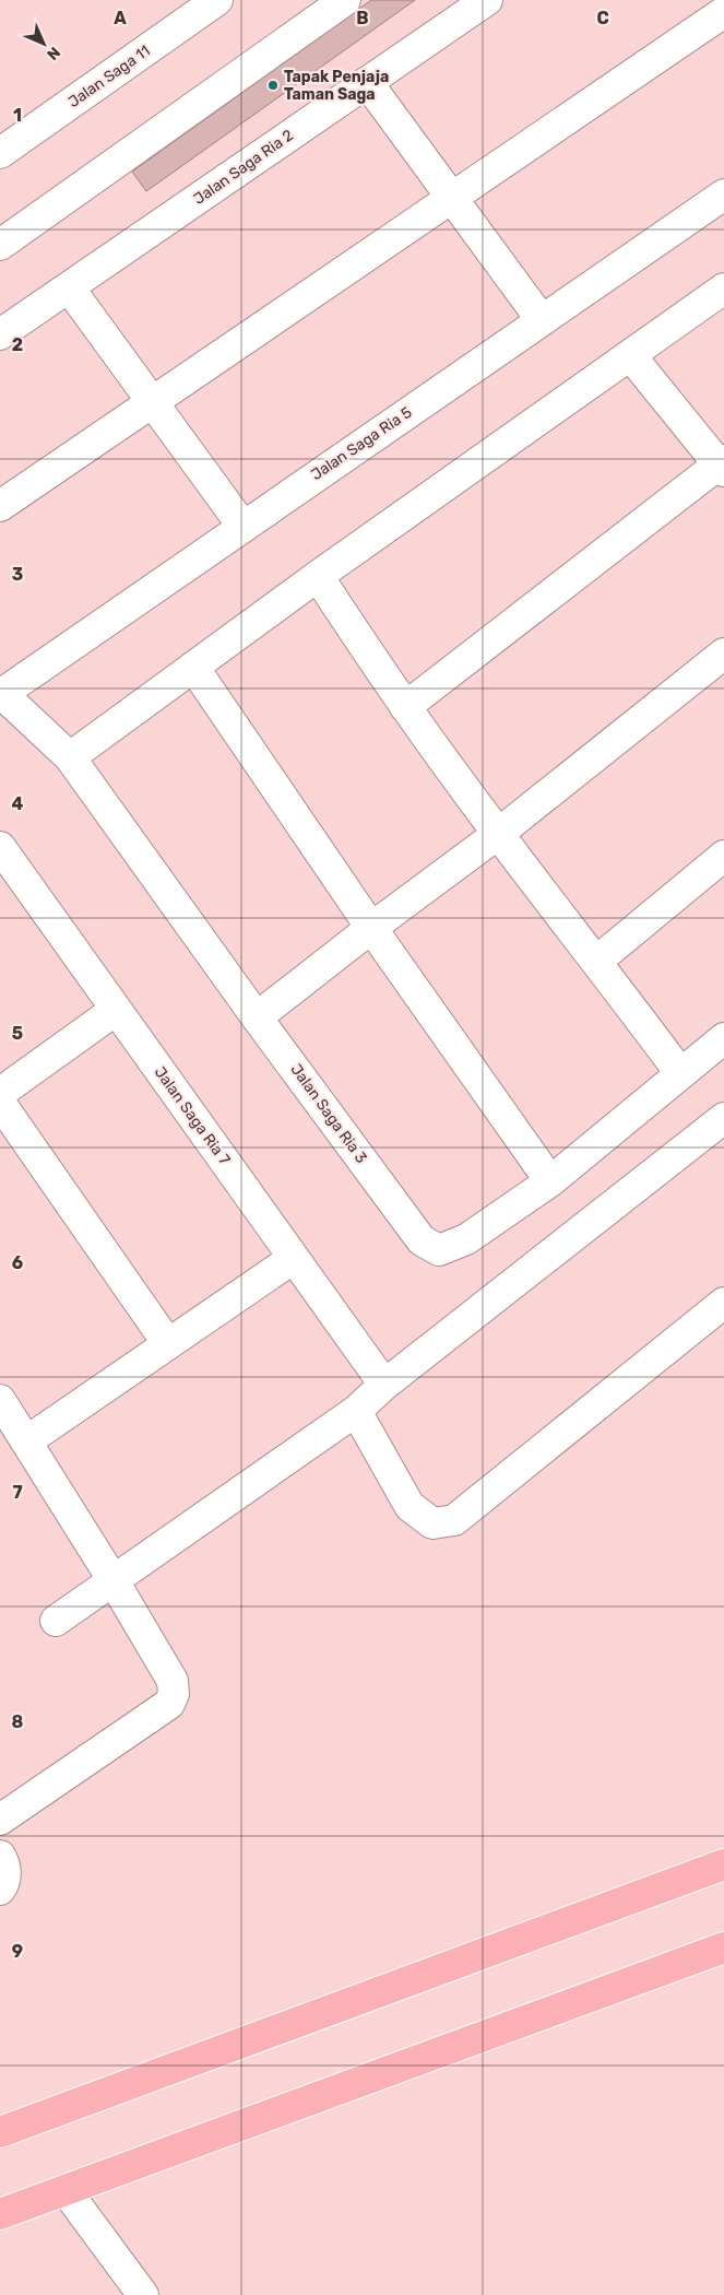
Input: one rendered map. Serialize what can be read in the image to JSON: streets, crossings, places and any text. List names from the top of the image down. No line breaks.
{"streets":{"street":["Jalan Saga 11","Jalan Saga Ria 2","Jalan Saga Ria 5","Jalan Saga Ria 3","Jalan Saga Ria 7"]},"crossings":[["Jalan Saga Ria 5","Jalan Saga Ria 3"]],"places":["Tapak Penjaja Taman Saga"],"north":"bottom right","grid":{"columns":["A","B","C"],"rows":["1","2","3","4","5","6","7","8","9"]}}
